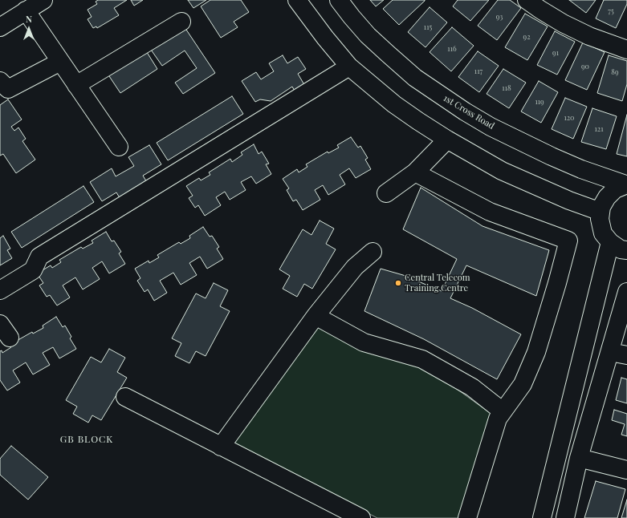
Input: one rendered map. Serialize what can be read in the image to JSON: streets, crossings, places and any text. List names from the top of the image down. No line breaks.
{"streets":{"street":["1st Cross Road"]},"districts":["GB BLOCK"],"places":["Central Telecom Training Centre"],"house_numbers":["75","93","115","92","116","91","90","117","89","118","119","120","121"],"north":"top"}
